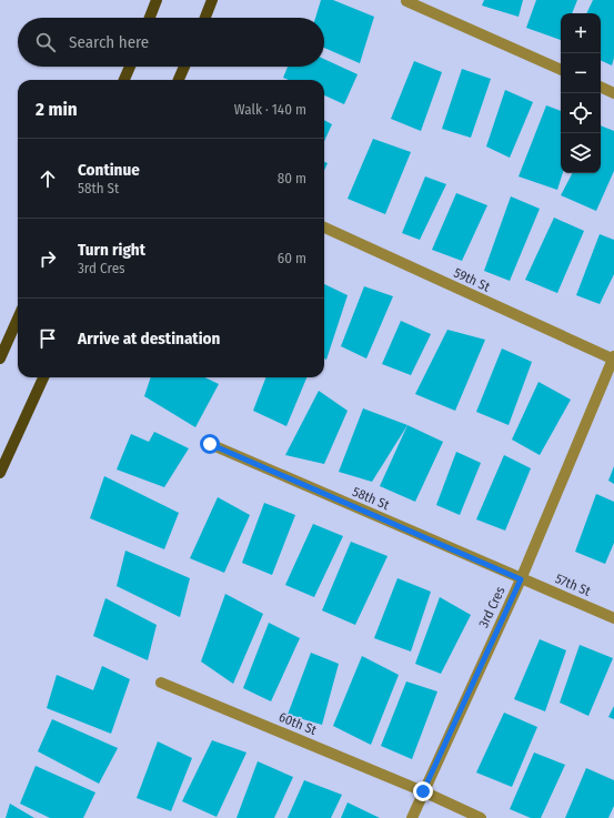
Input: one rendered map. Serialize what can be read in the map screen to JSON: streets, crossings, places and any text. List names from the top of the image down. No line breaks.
{"streets":{"street":["59th St","58th St","57th St","3rd Cres","60th St"]},"crossings":[["59th St","3rd Cres"],["58th St","57th St"],["58th St","3rd Cres"],["57th St","3rd Cres"],["3rd Cres","60th St"]],"page":{"map_buttons":["+","−"],"search":"Search here","heading":["2 min","Walk · 140 m"],"list":[["Continue","58th St","80 m"],["Turn right","3rd Cres","60 m"],"Arrive at destination"]}}
